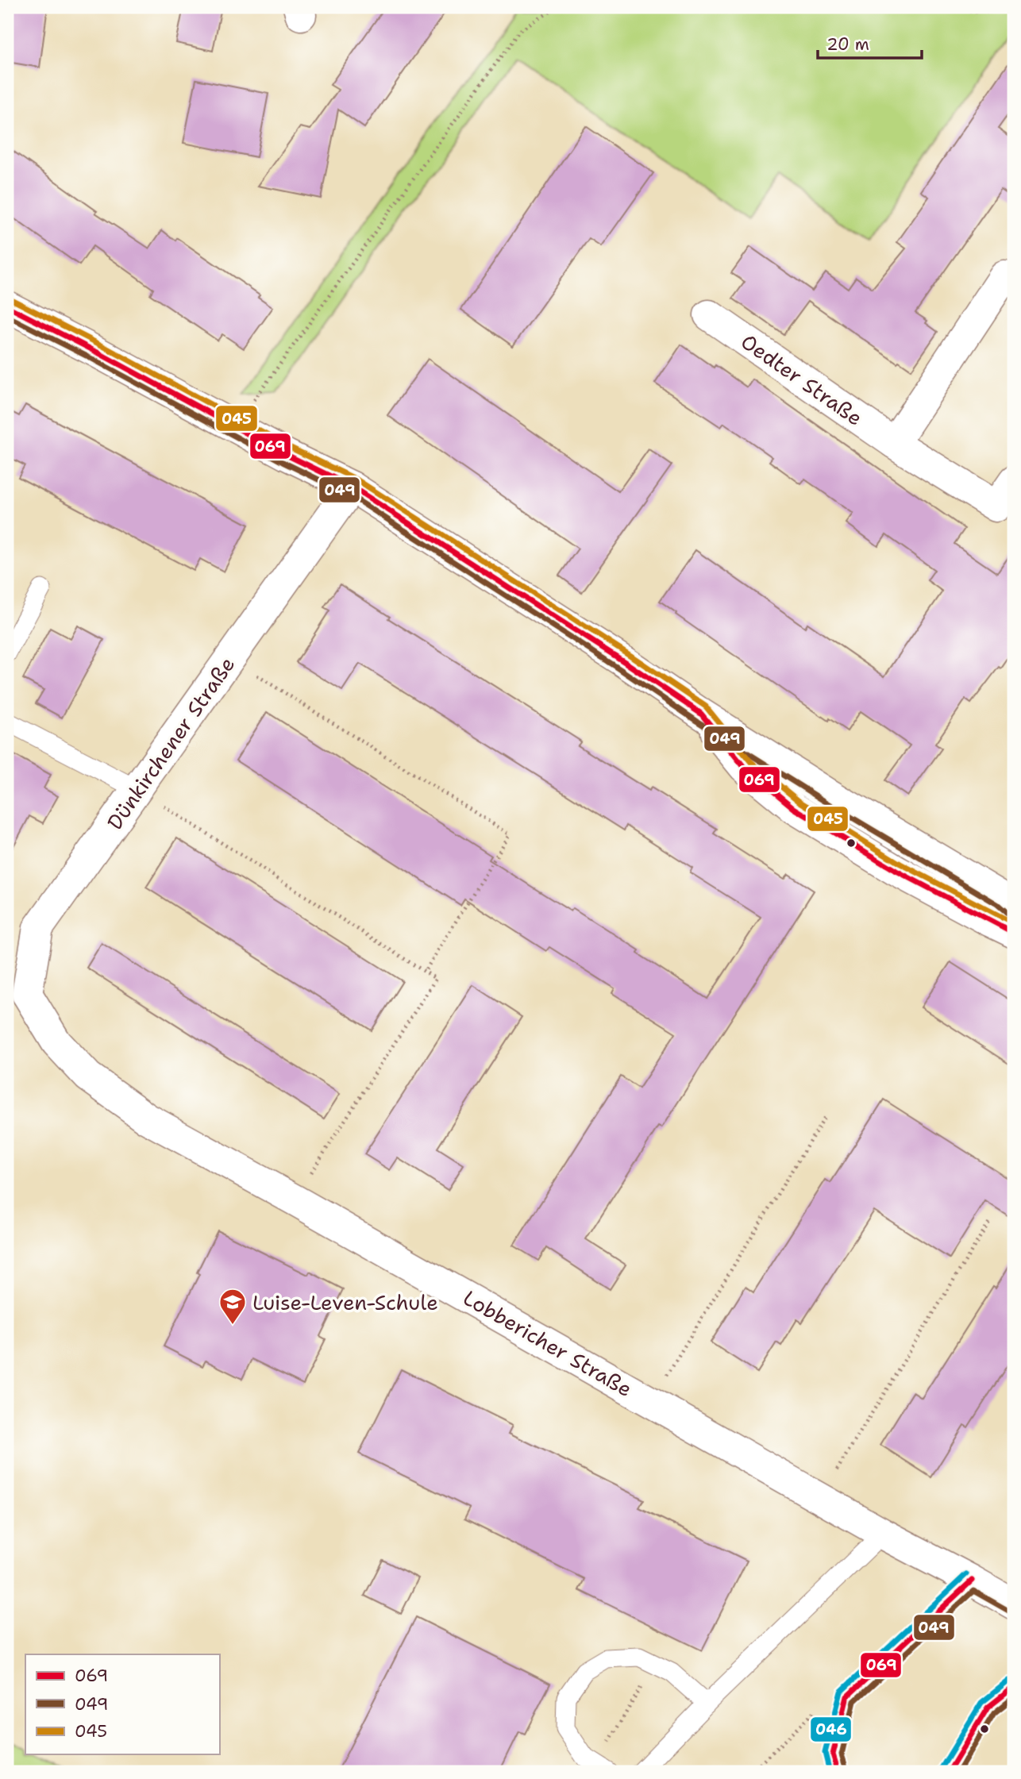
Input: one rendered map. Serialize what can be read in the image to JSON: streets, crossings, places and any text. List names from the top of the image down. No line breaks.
{"streets":{"street":["Oedter Straße","Dünkirchener Straße","Lobbericher Straße"]},"crossings":[["Dünkirchener Straße","Lobbericher Straße"]],"places":{"school or university":["Luise-Leven-Schule"]},"lines":["transit line 045","transit line 069","transit line 049","transit line 046"],"legend":["069","049","045"],"scale_bar":"20 m"}
